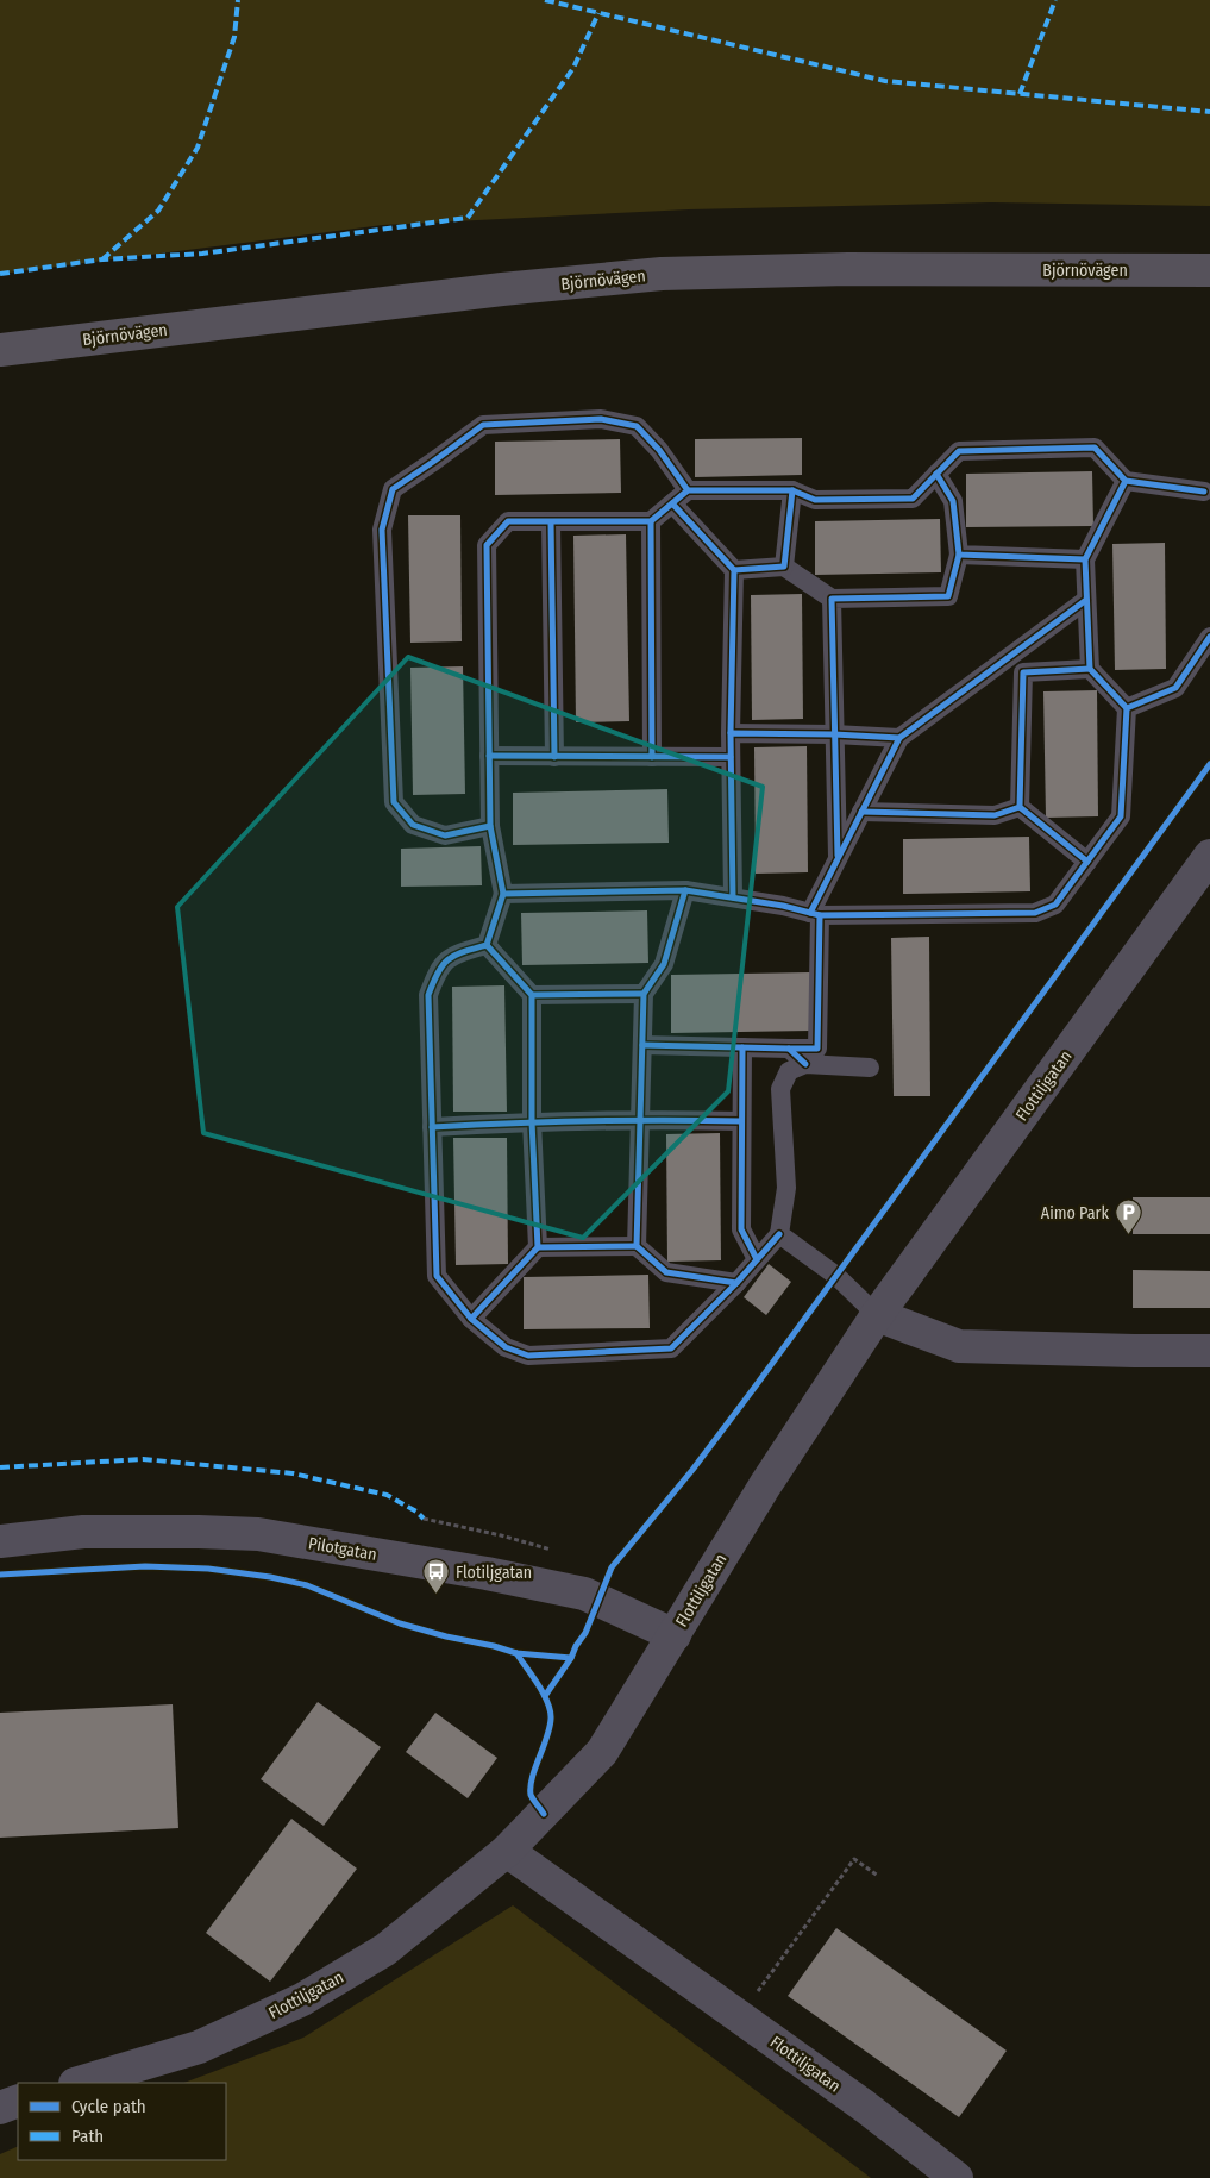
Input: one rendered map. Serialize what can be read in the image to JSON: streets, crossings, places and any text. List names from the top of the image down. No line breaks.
{"streets":{"main road":["Björnövägen"],"street":["Flottiljgatan","Pilotgatan"]},"crossings":[["Flottiljgatan","Pilotgatan"]],"places":{"parking":["Aimo Park"],"bus stop":["Flotiljgatan"]},"legend":["Cycle path","Path"]}
